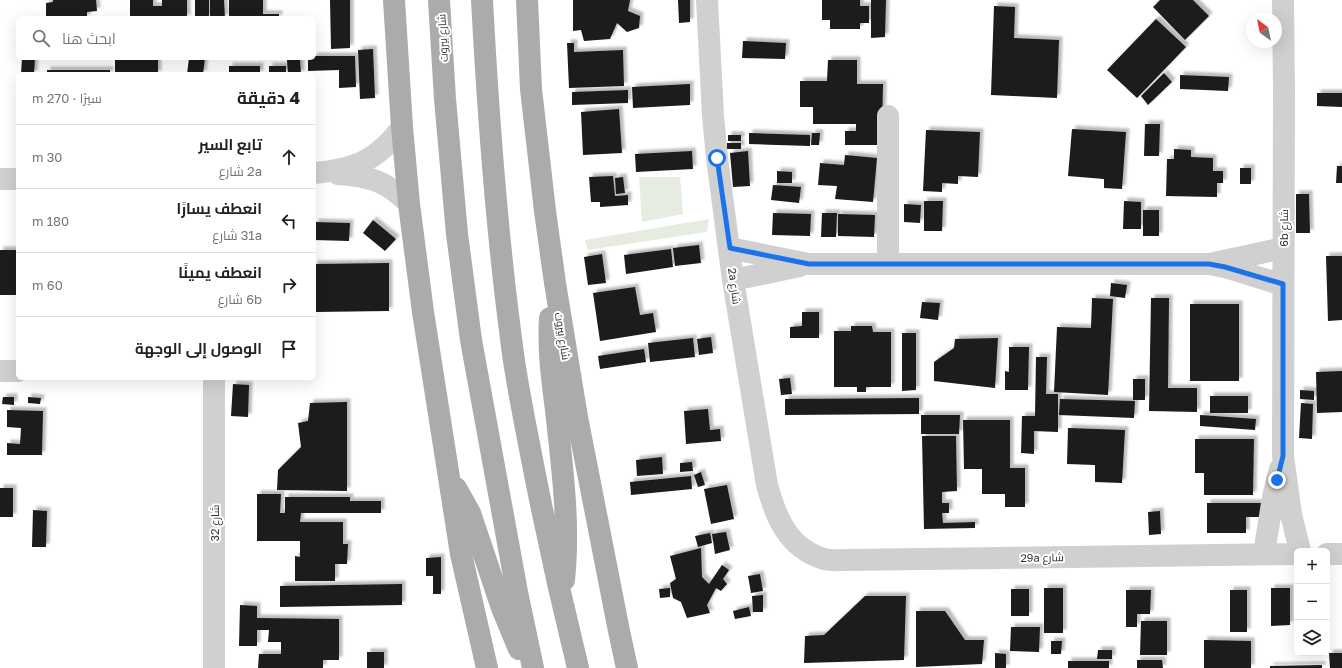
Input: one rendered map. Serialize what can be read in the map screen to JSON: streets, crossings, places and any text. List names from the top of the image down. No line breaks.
{"streets":{"main road":["شارع بيروت"],"street":["6b شارع","2a شارع","شارع 32","29a شارع"]},"crossings":[["6b شارع","29a شارع"],["2a شارع","29a شارع"]],"north":"top left","page":{"search":"ابحث هنا","heading":["4 دقيقة","سيرًا · 270 m"],"list":[["تابع السير","2a شارع","30 m"],["انعطف يسارًا","31a شارع","180 m"],["انعطف يمينًا","6b شارع","60 m"],"الوصول إلى الوجهة"],"map_buttons":["+","−"]}}
